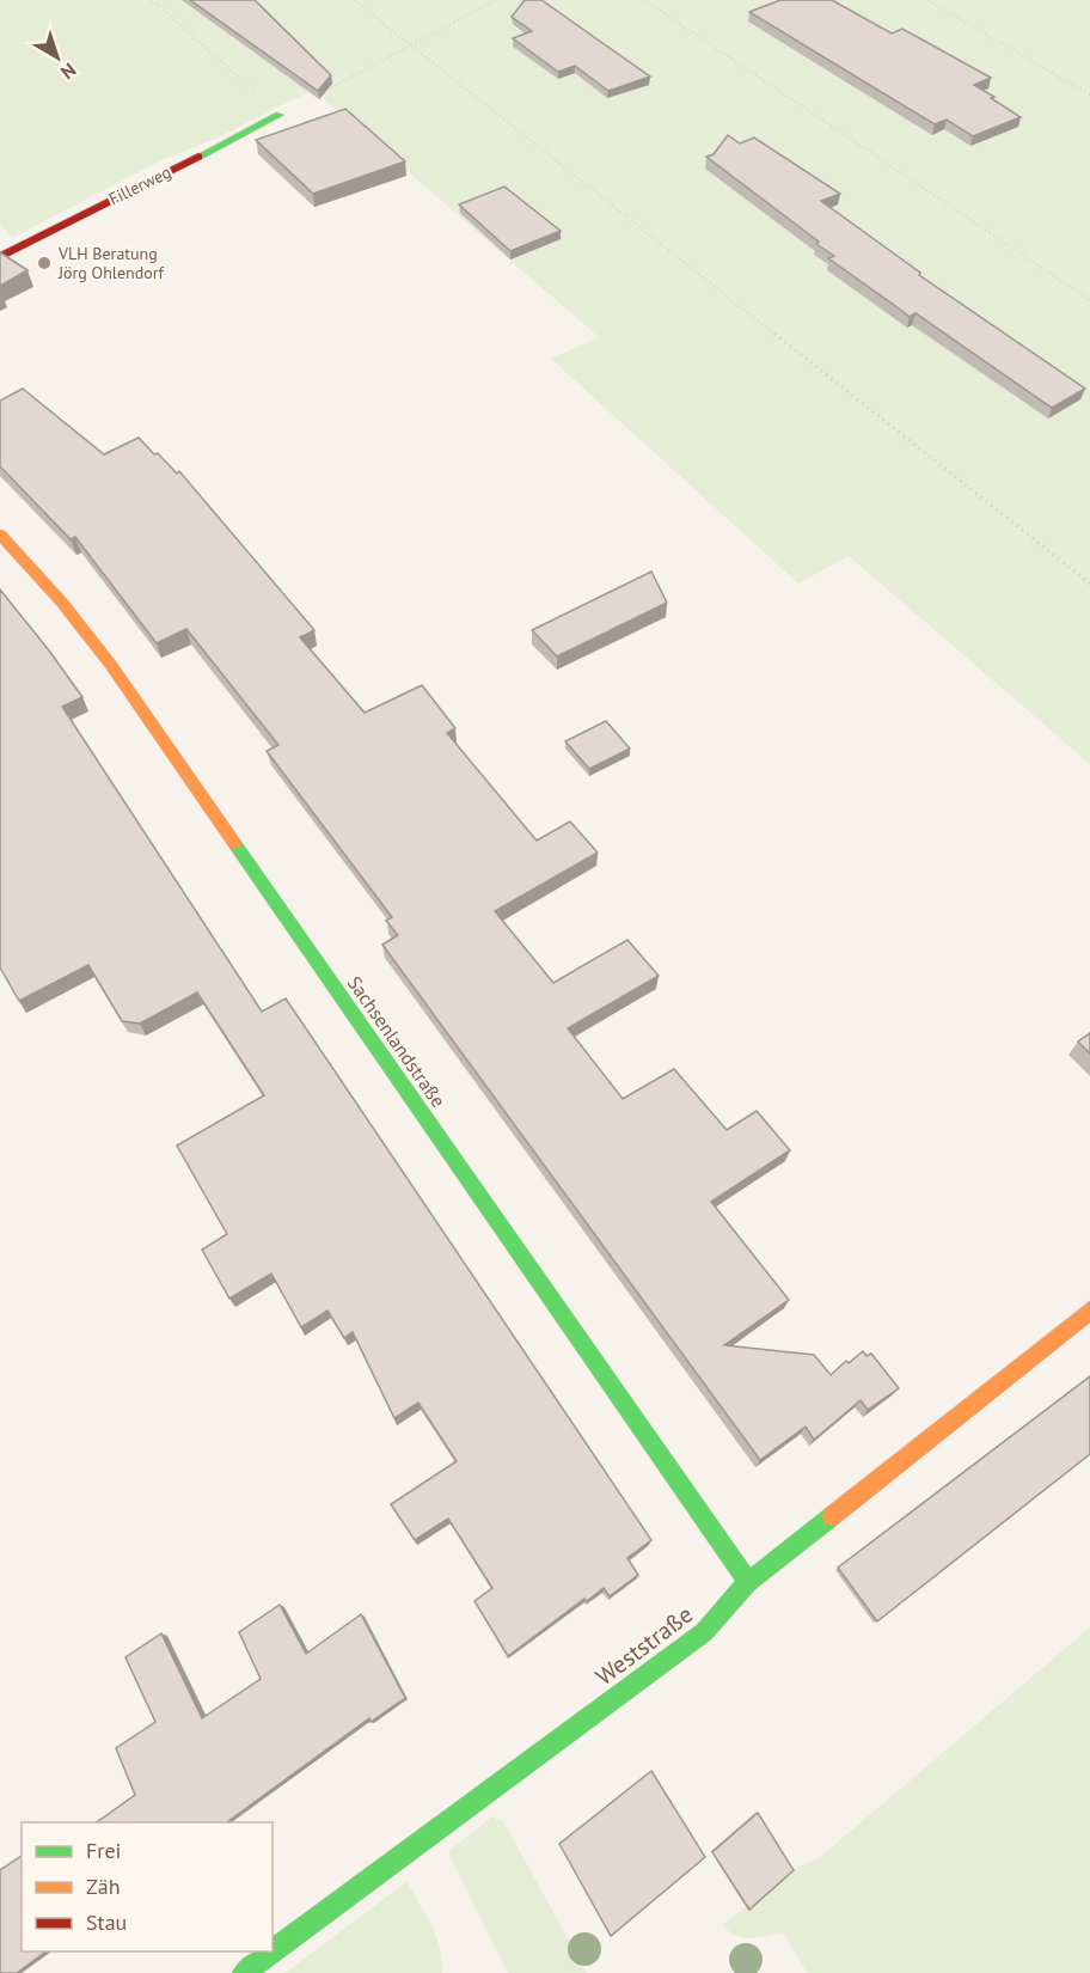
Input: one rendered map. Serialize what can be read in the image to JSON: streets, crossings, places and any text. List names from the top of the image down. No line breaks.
{"streets":{"street":["Fillerweg","Sachsenlandstraße","Weststraße"]},"crossings":[["Sachsenlandstraße","Weststraße"]],"places":["VLH Beratung Jörg Ohlendorf"],"legend":["Frei","Zäh","Stau"],"north":"bottom right"}
